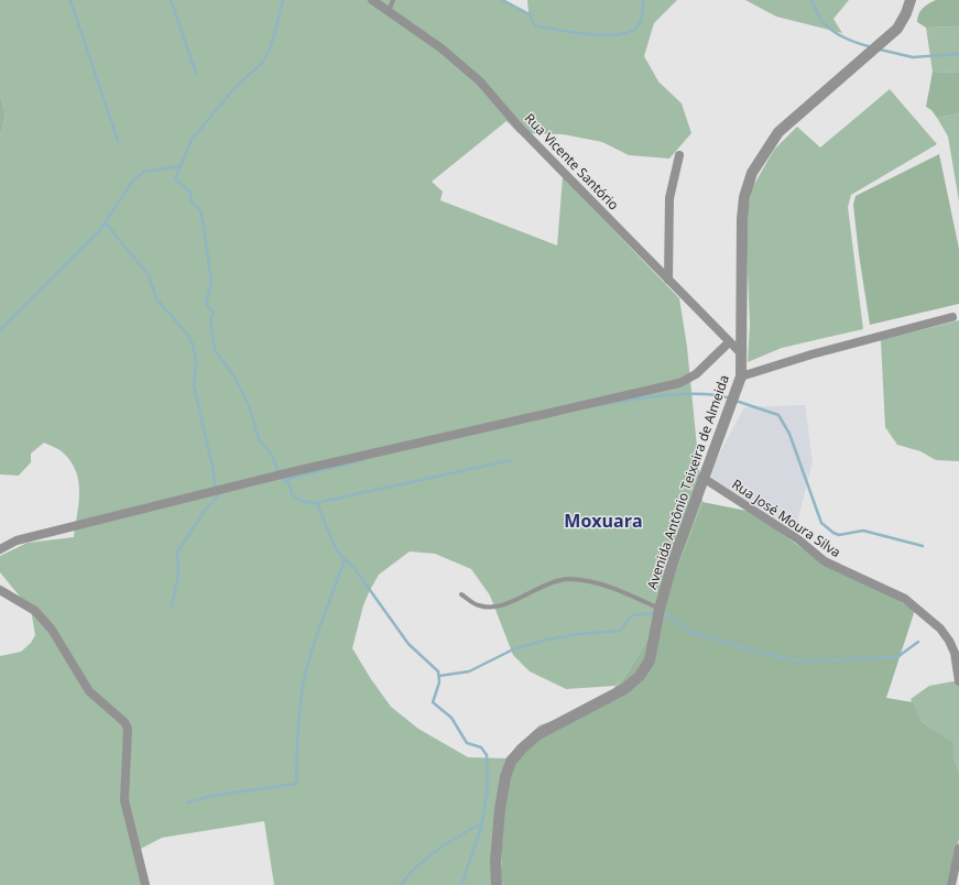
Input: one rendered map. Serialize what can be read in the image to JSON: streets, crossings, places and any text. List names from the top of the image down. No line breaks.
{"streets":{"street":["Rua Vicente Santório","Avenida Antônio Teixeira de Almeida","Rua José Moura Silva"]},"crossings":[["Rua Vicente Santório","Avenida Antônio Teixeira de Almeida"],["Avenida Antônio Teixeira de Almeida","Rua José Moura Silva"]],"districts":["Moxuara"]}
